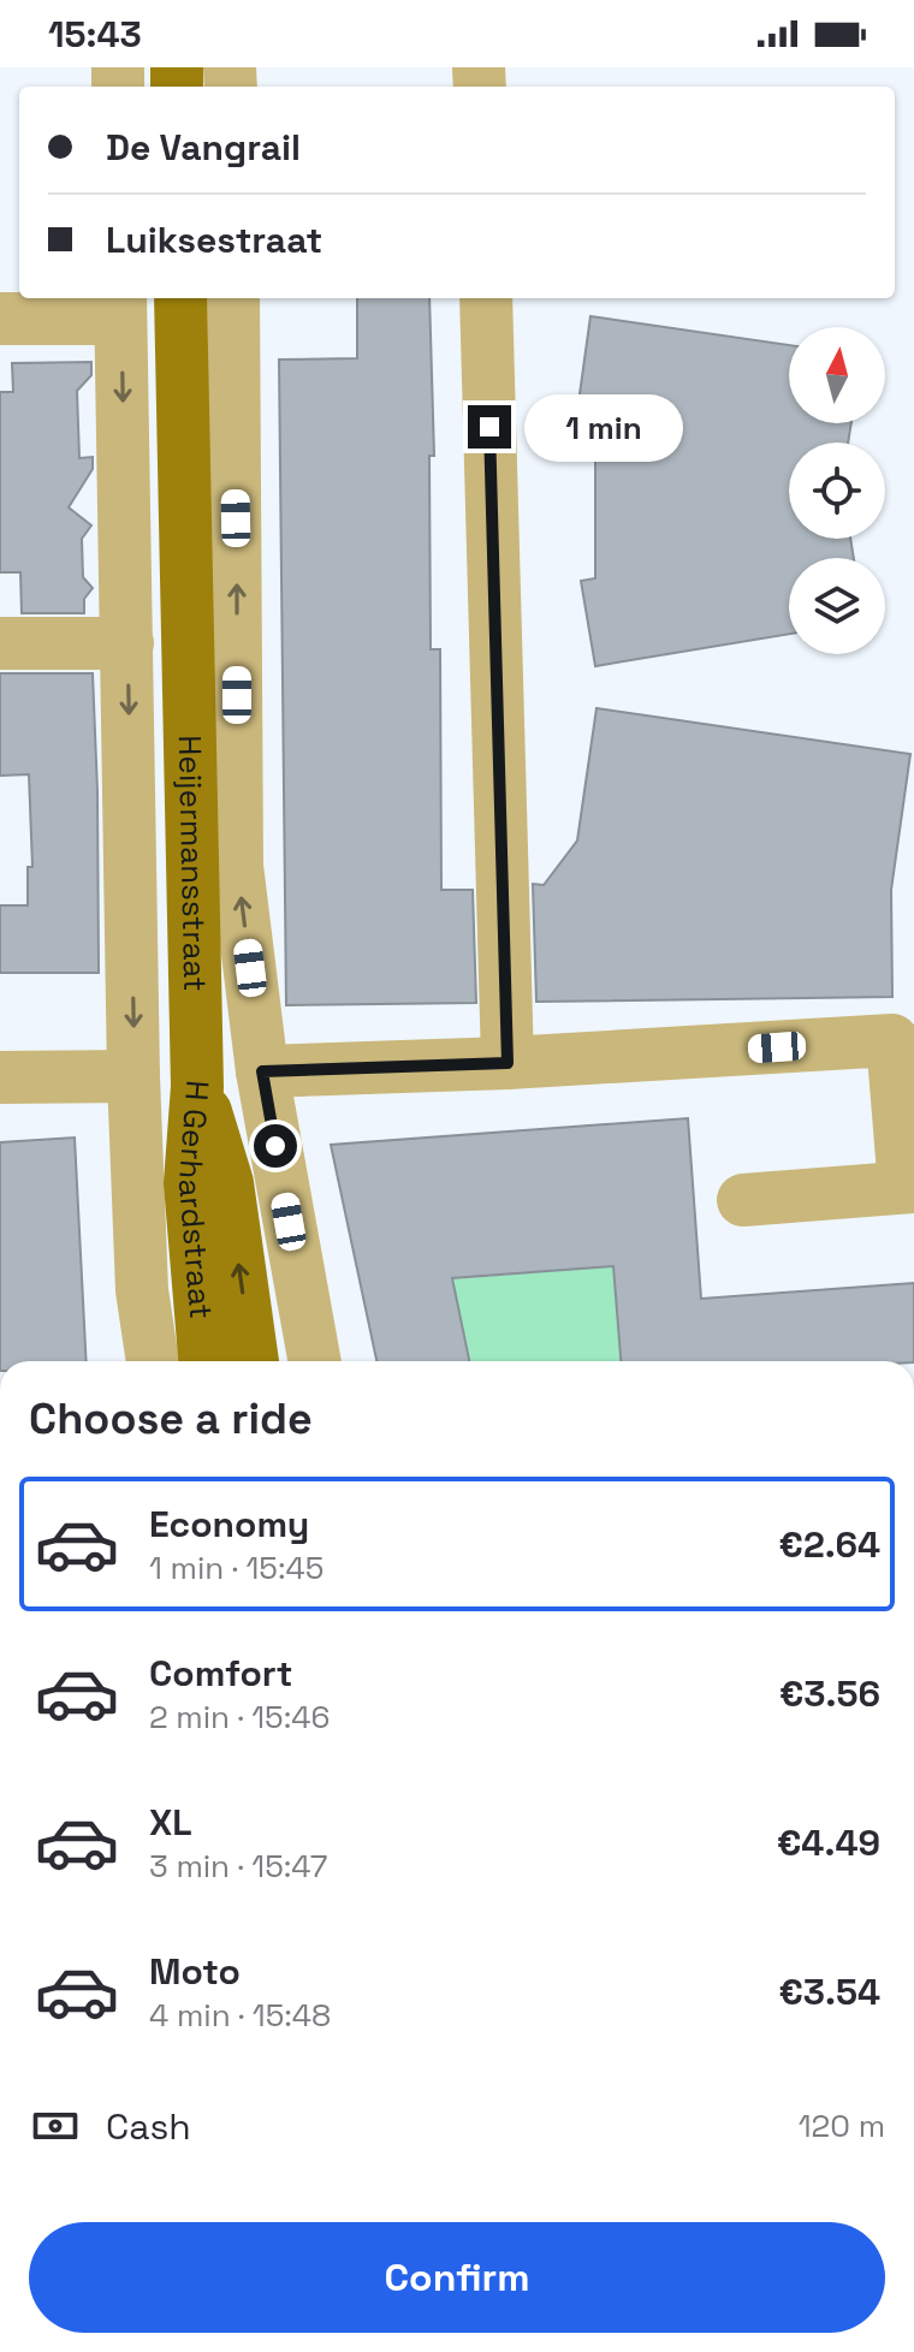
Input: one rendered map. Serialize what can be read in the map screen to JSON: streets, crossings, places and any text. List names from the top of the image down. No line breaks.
{"streets":{"main road":["Heijermansstraat","H Gerhardstraat"]},"crossings":[["Heijermansstraat","H Gerhardstraat"]],"north":"top","page":{"status":"15:43","banner":["De Vangrail","Luiksestraat"],"bubble":"1 min","heading":"Choose a ride","list":[{"name":"Economy","note":"1 min · 15:45","value":"€2.64"},{"name":"Comfort","note":"2 min · 15:46","value":"€3.56"},{"name":"XL","note":"3 min · 15:47","value":"€4.49"},{"name":"Moto","note":"4 min · 15:48","value":"€3.54"}],"pay":["Cash","120 m"],"buttons":"Confirm"}}
